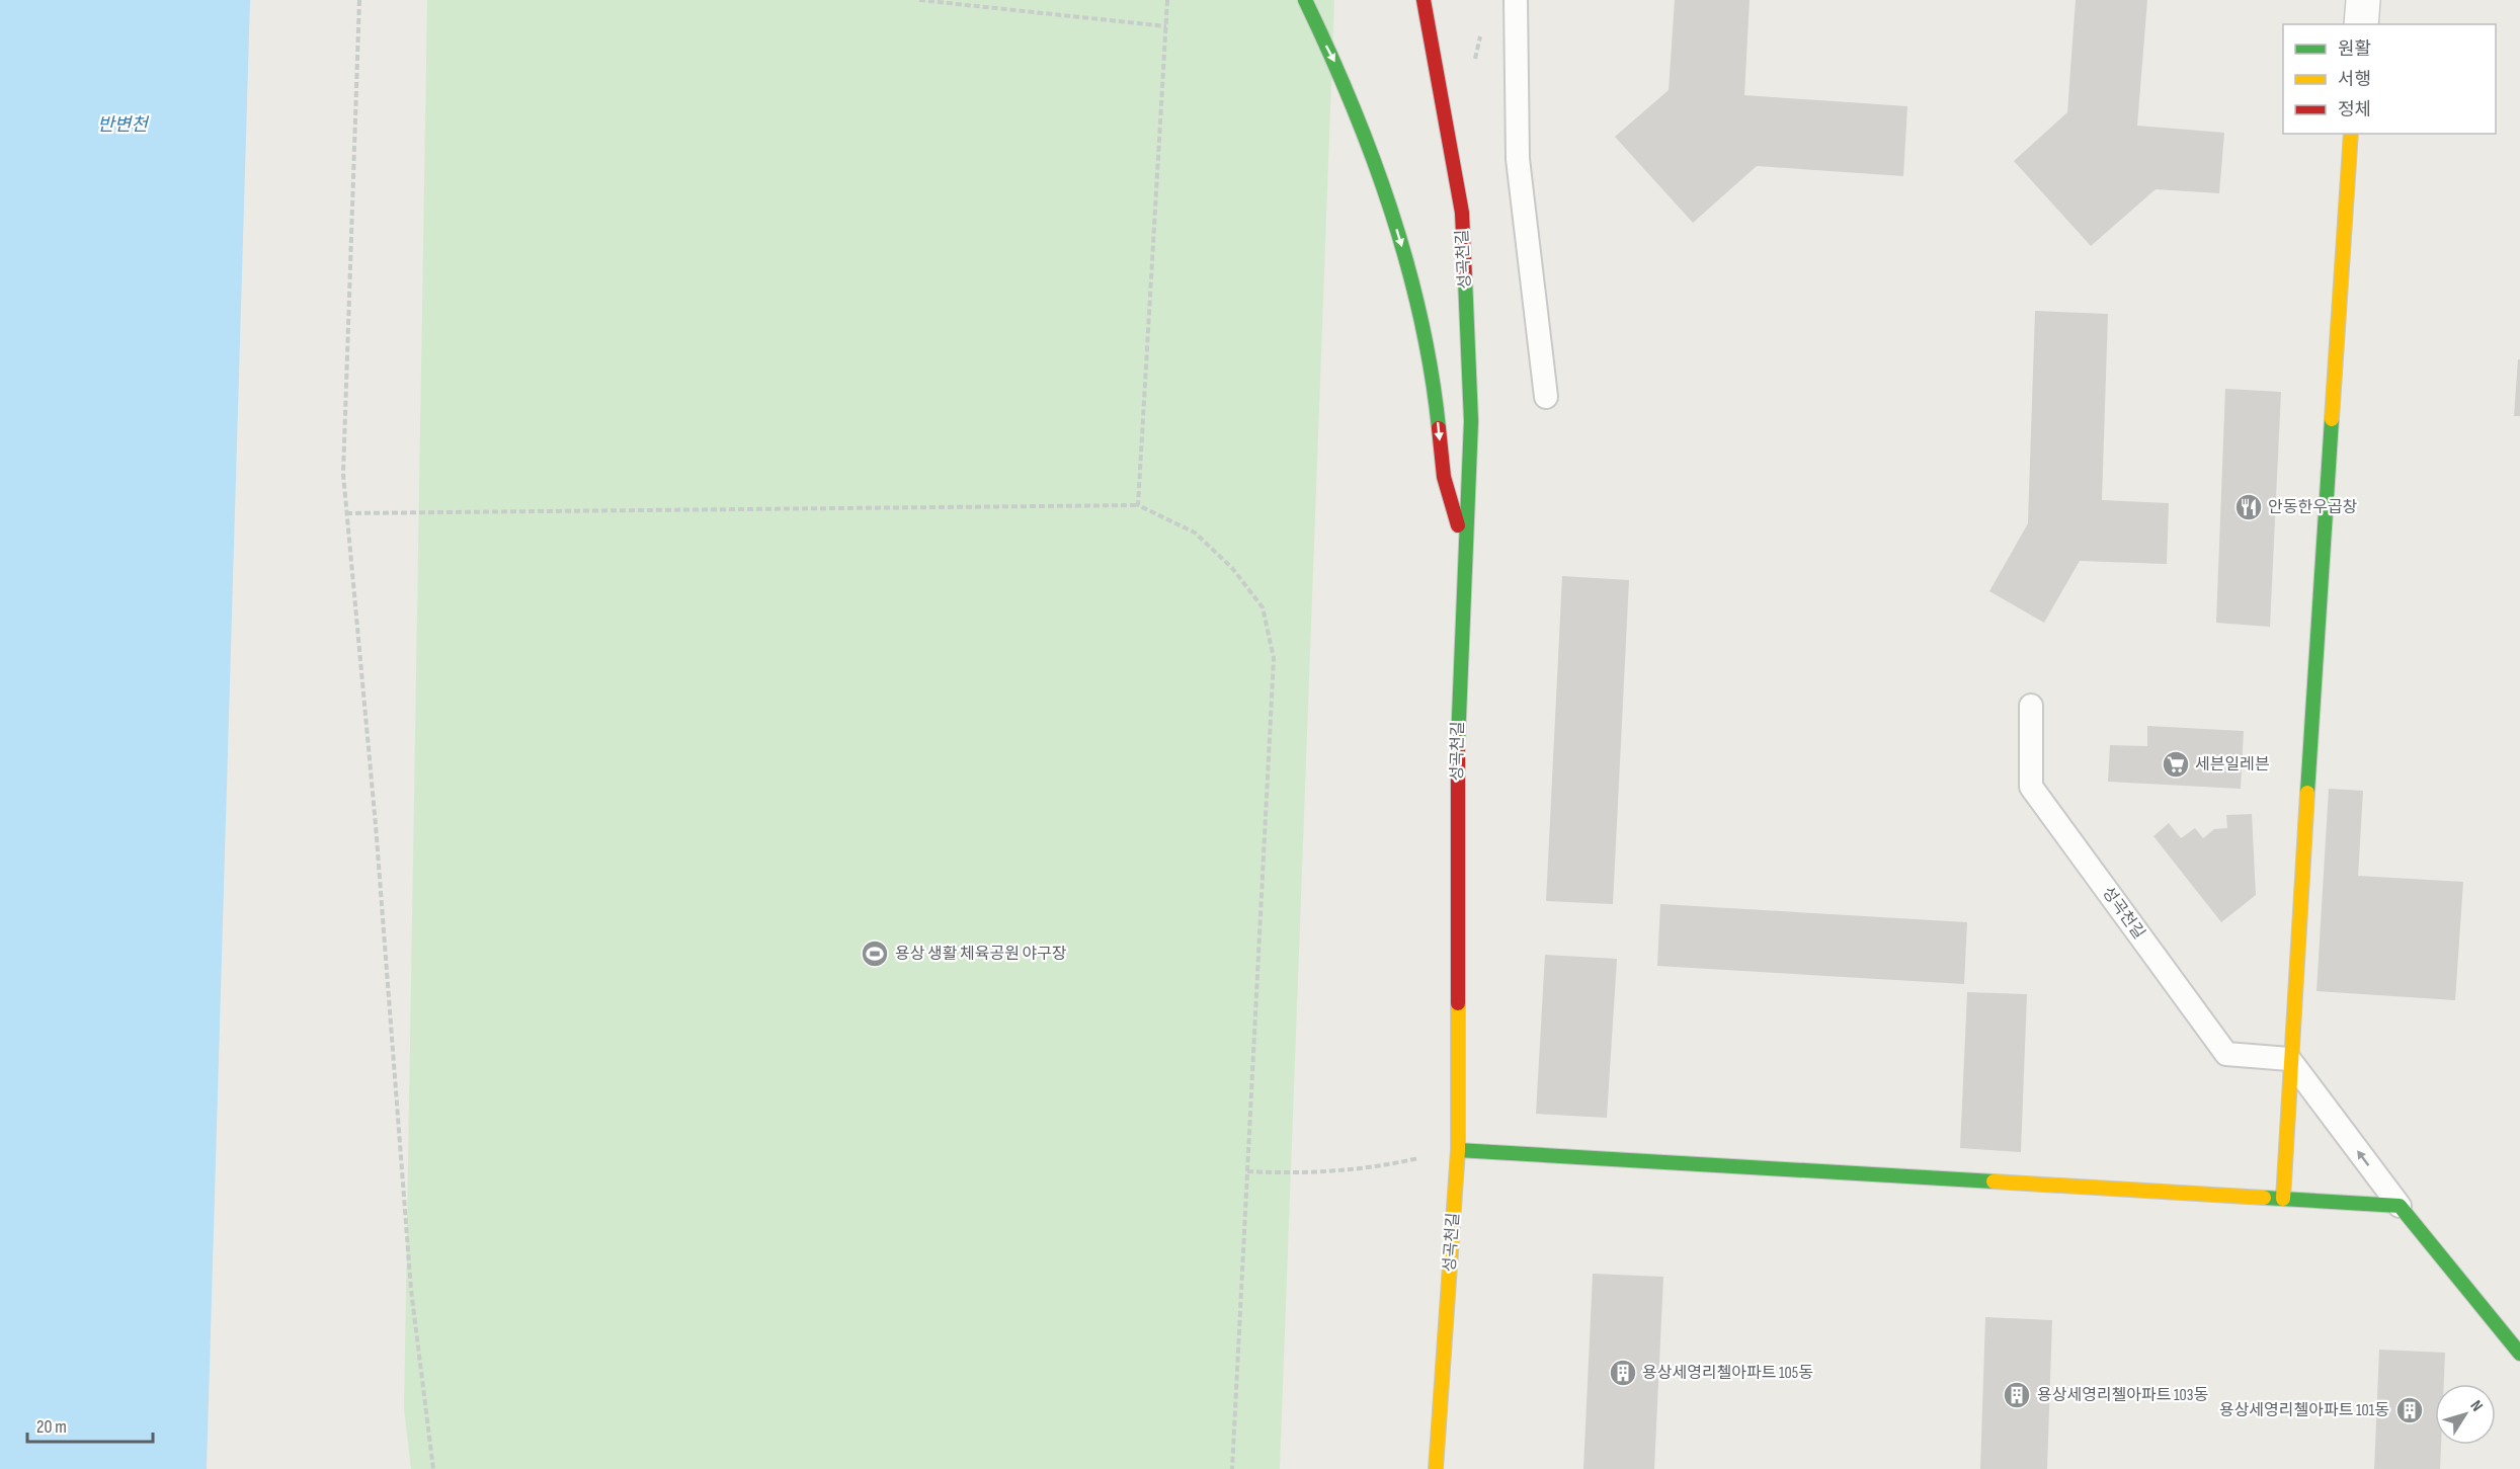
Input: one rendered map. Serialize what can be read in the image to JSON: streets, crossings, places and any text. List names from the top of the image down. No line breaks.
{"streets":{"street":["성곡천길"]},"water":["반변천"],"places":{"restaurant":["안동한우곱창"],"supermarket":["세븐일레븐"],"sports":["용상 생활 체육공원 야구장"],"building":["용상세영리첼아파트 105동","용상세영리첼아파트 103동","용상세영리첼아파트 101동"]},"legend":["원활","서행","정체"],"scale_bar":"20 m","north":"top right"}
